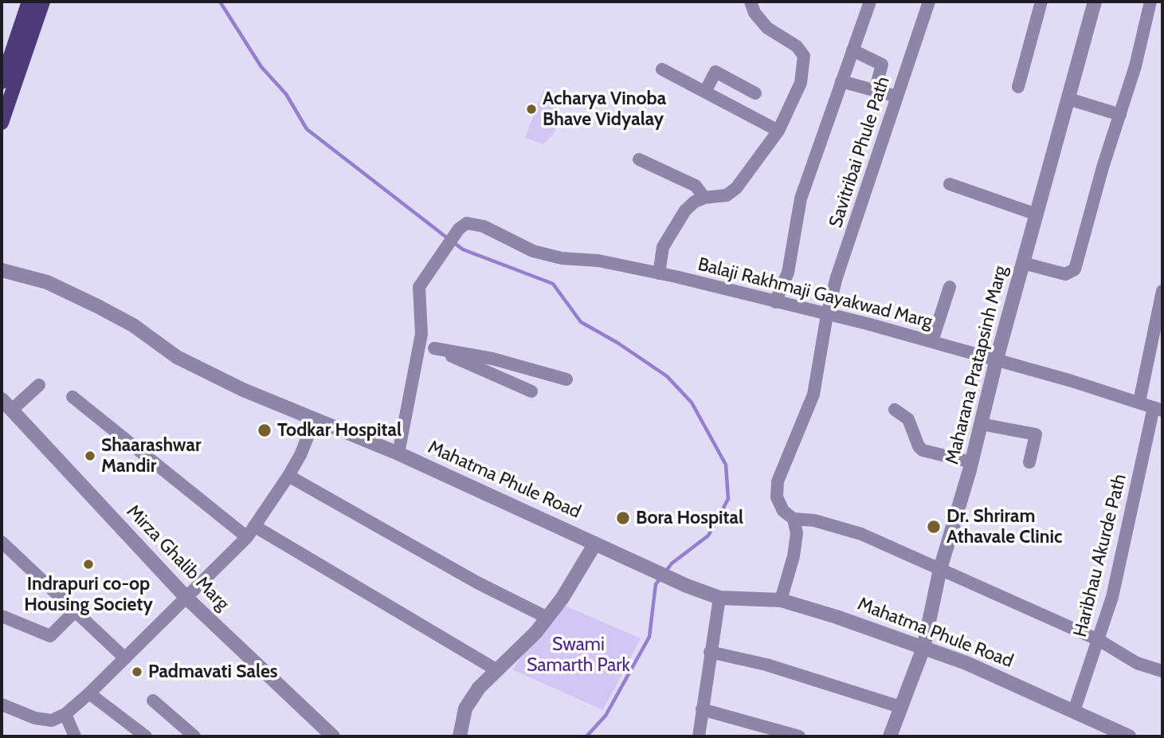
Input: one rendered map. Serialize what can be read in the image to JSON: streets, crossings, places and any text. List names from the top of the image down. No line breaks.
{"streets":{"street":["Savitribai Phule Path","Balaji Rakhmaji Gayakwad Marg","Maharana Pratapsinh Marg","Mahatma Phule Road","Haribhau Akurde Path","Mirza Ghalib Marg"]},"crossings":[["Savitribai Phule Path","Balaji Rakhmaji Gayakwad Marg"],["Balaji Rakhmaji Gayakwad Marg","Maharana Pratapsinh Marg"],["Balaji Rakhmaji Gayakwad Marg","Haribhau Akurde Path"],["Maharana Pratapsinh Marg","Mahatma Phule Road"],["Mahatma Phule Road","Haribhau Akurde Path"]],"parks":["Swami Samarth Park"],"places":["Acharya Vinoba Bhave Vidyalay","Todkar Hospital","Shaarashwar Mandir","Bora Hospital","Dr. Shriram Athavale Clinic","Indrapuri co-op Housing Society","Padmavati Sales"]}
